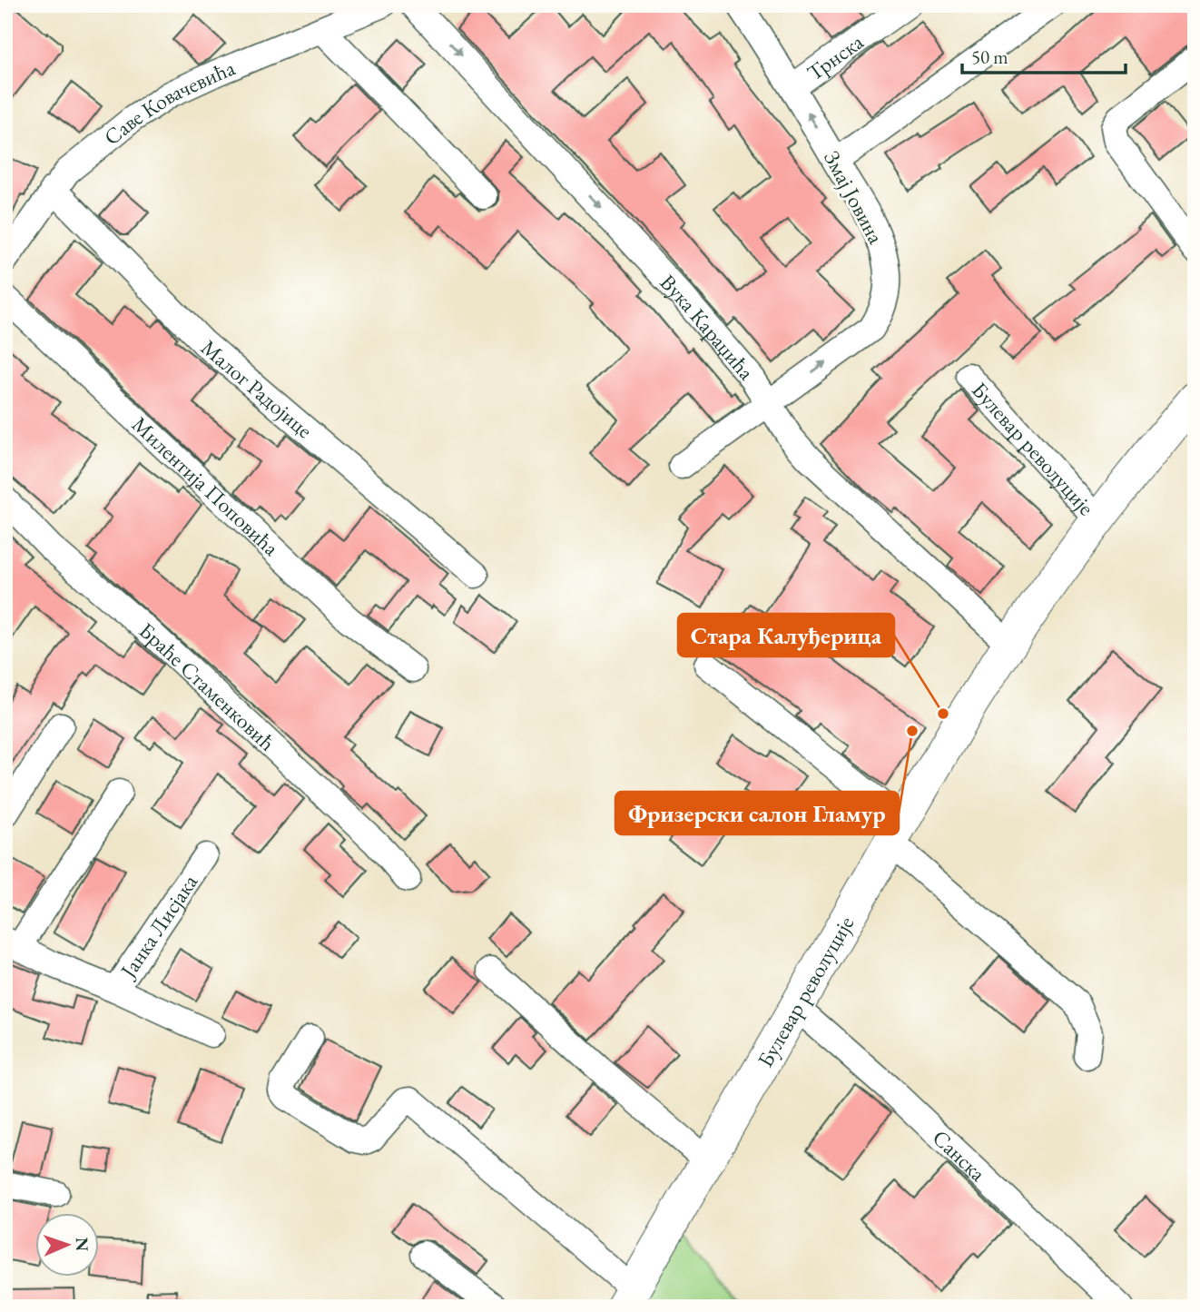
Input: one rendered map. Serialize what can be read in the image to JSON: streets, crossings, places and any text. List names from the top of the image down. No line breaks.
{"streets":{"main road":["Булевар револуције"],"street":["Трнска","Саве Ковачевића","Змај Јовина","Вука Караџића","Малог Радојице","Милентија Поповића","Браће Стаменковић","Јанка Лисјака","Санска"]},"crossings":[["Трнска","Змај Јовина"],["Саве Ковачевића","Малог Радојице"],["Змај Јовина","Вука Караџића"],["Вука Караџића","Булевар револуције"],["Булевар револуције","Санска"]],"one_way":["Змај Јовина"],"places":["Стара Калуђерица","Фризерски салон Гламур"],"scale_bar":"50 m","north":"right"}
